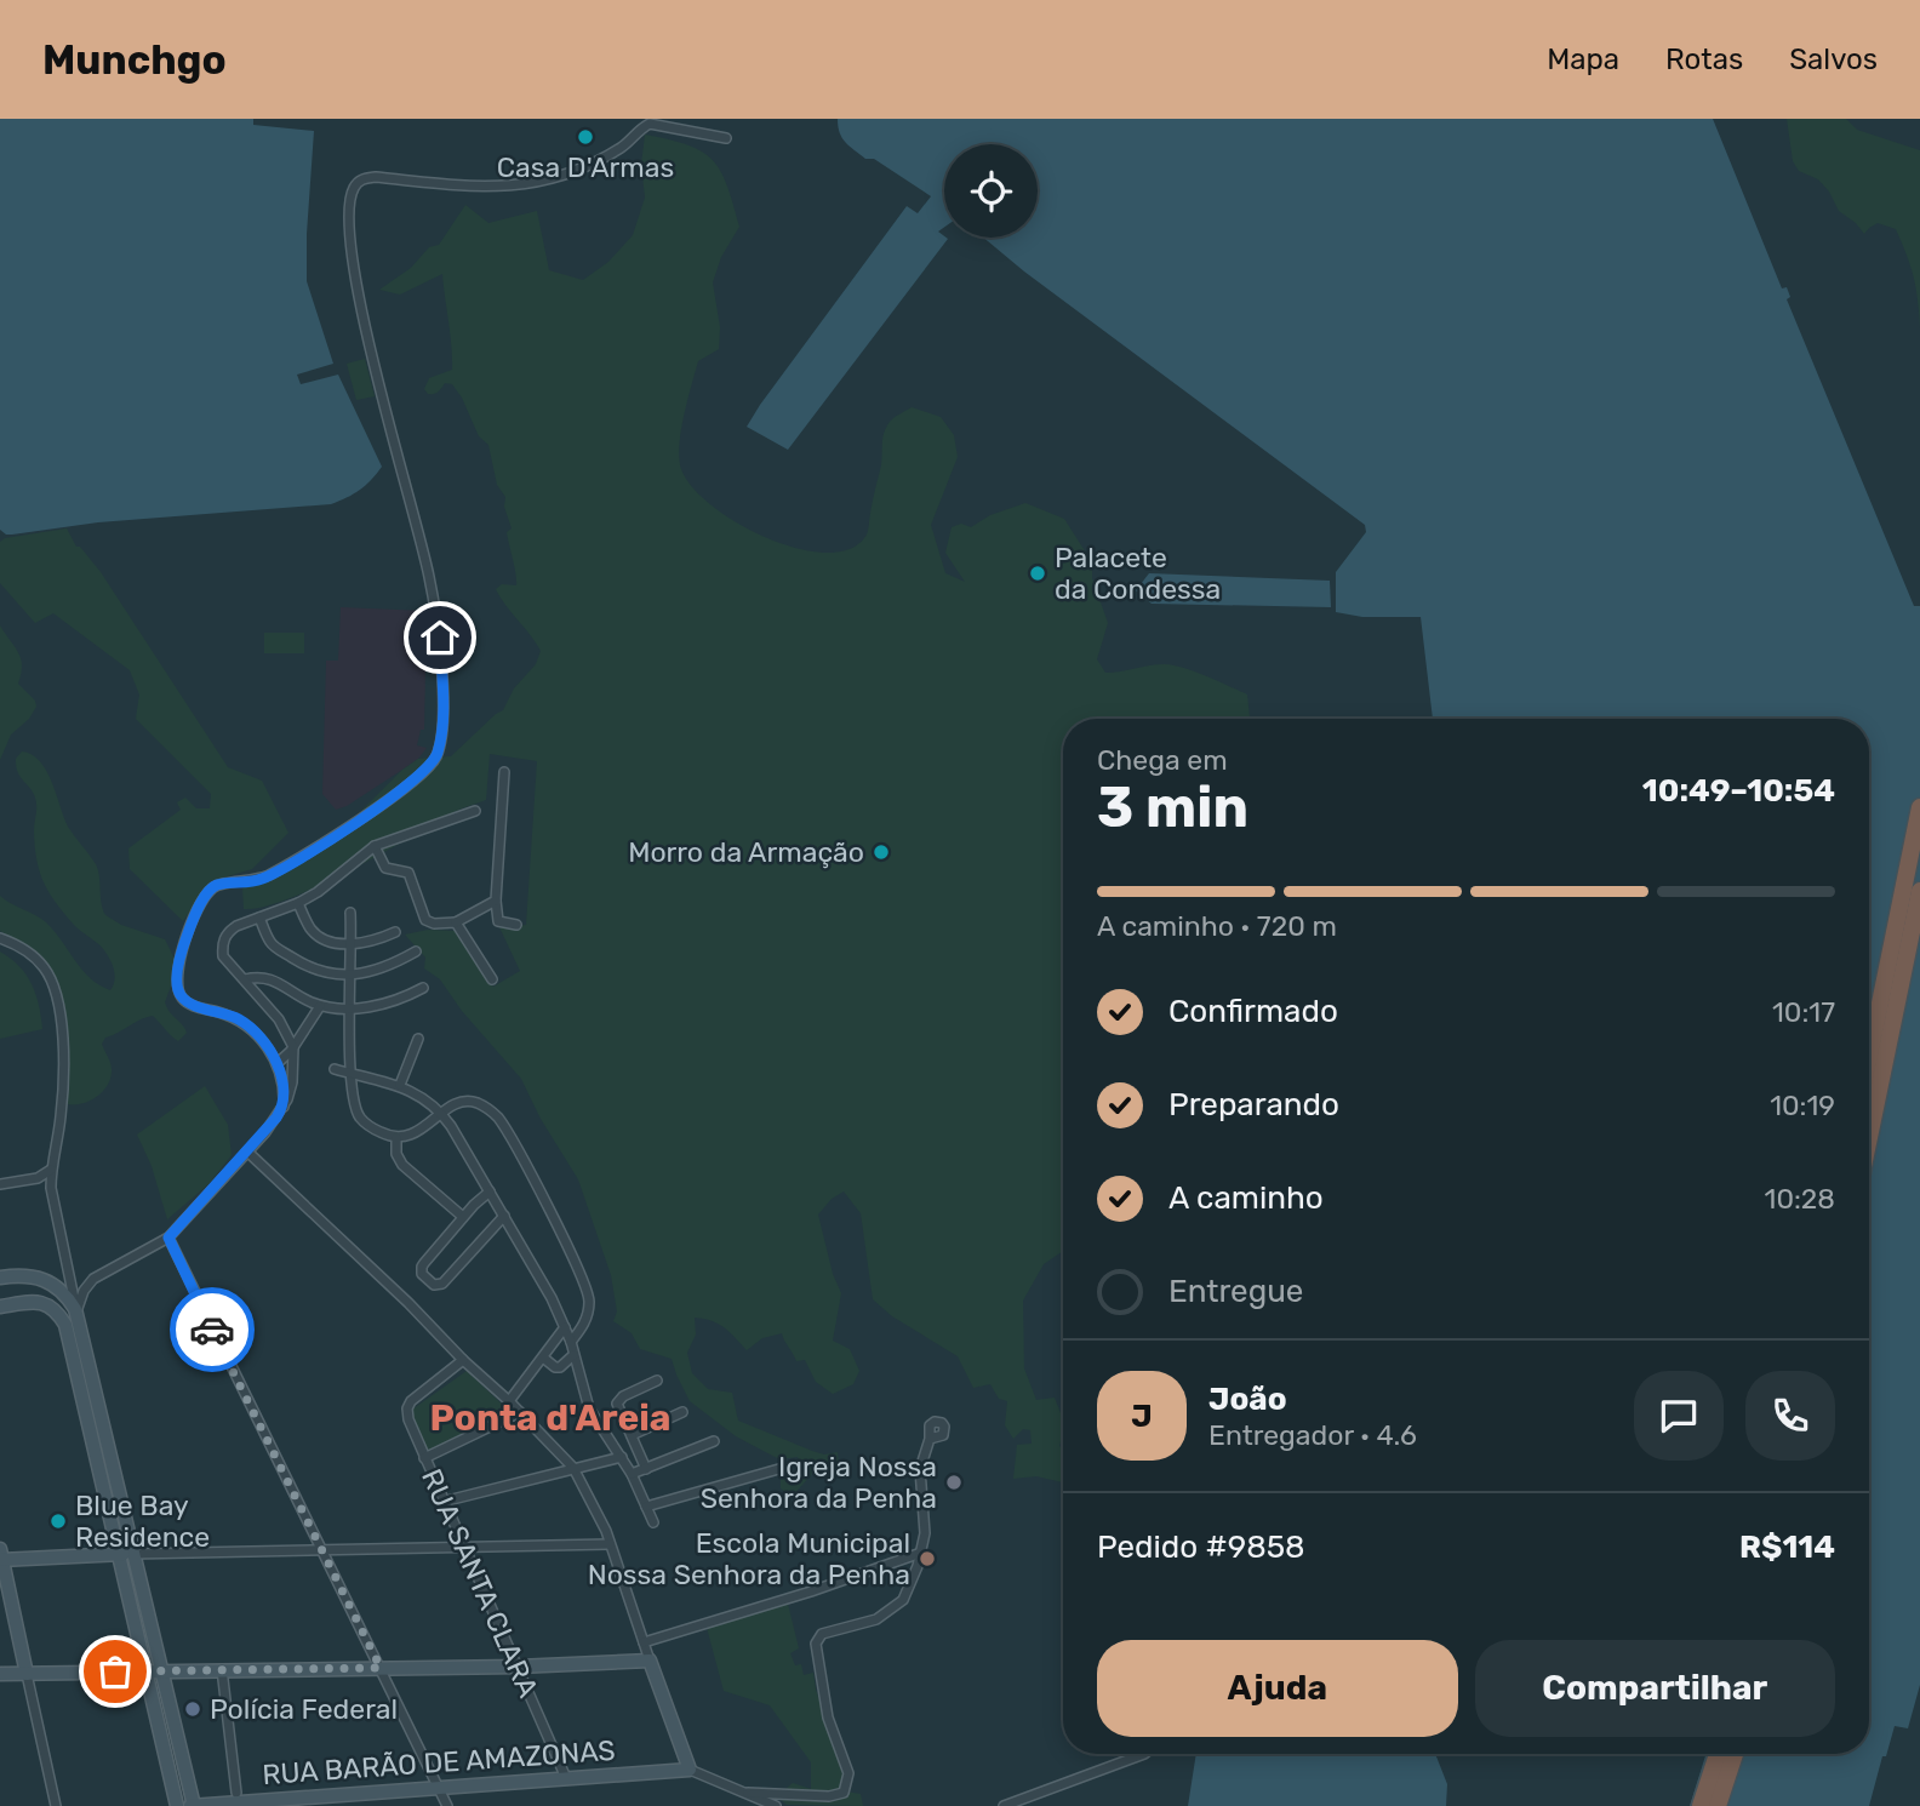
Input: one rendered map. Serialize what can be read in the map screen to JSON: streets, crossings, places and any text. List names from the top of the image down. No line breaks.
{"streets":{"street":["RUA SANTA CLARA","RUA BARÃO DE AMAZONAS"]},"crossings":[["RUA SANTA CLARA","RUA BARÃO DE AMAZONAS"]],"districts":["Ponta d'Areia"],"places":["Casa D'Armas","Palacete da Condessa","Morro da Armação","Igreja Nossa Senhora da Penha","Blue Bay Residence","Escola Municipal Nossa Senhora da Penha","Polícia Federal"],"page":{"header":"Munchgo","nav":["Mapa","Rotas","Salvos"],"heading":["3 min","Chega em","10:49–10:54"],"panel":["João","Entregador · 4.6","Pedido #9858","R$114"],"bar":"A caminho · 720 m","list":[["Confirmado","10:17"],["Preparando","10:19"],["A caminho","10:28"],"Entregue"],"round":"J","buttons":["Ajuda","Compartilhar"]}}
